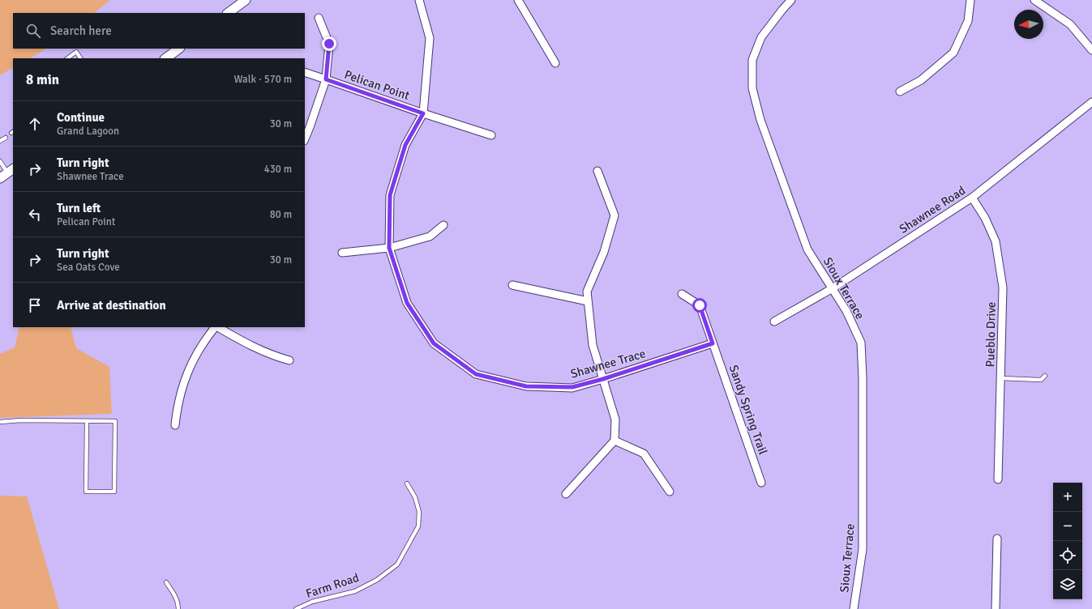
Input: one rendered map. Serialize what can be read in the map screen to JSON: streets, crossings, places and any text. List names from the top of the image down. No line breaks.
{"streets":{"street":["Pelican Point","Shawnee Road","Sioux Terrace","Pueblo Drive","Shawnee Trace","Sandy Spring Trail"],"lane":["Farm Road"]},"crossings":[["Pelican Point","Shawnee Trace"],["Shawnee Road","Sioux Terrace"],["Shawnee Road","Pueblo Drive"],["Shawnee Trace","Sandy Spring Trail"]],"north":"left","page":{"search":"Search here","heading":["8 min","Walk · 570 m"],"list":[["Continue","Grand Lagoon","30 m"],["Turn right","Shawnee Trace","430 m"],["Turn left","Pelican Point","80 m"],["Turn right","Sea Oats Cove","30 m"],"Arrive at destination"],"map_buttons":["+","−"]}}
